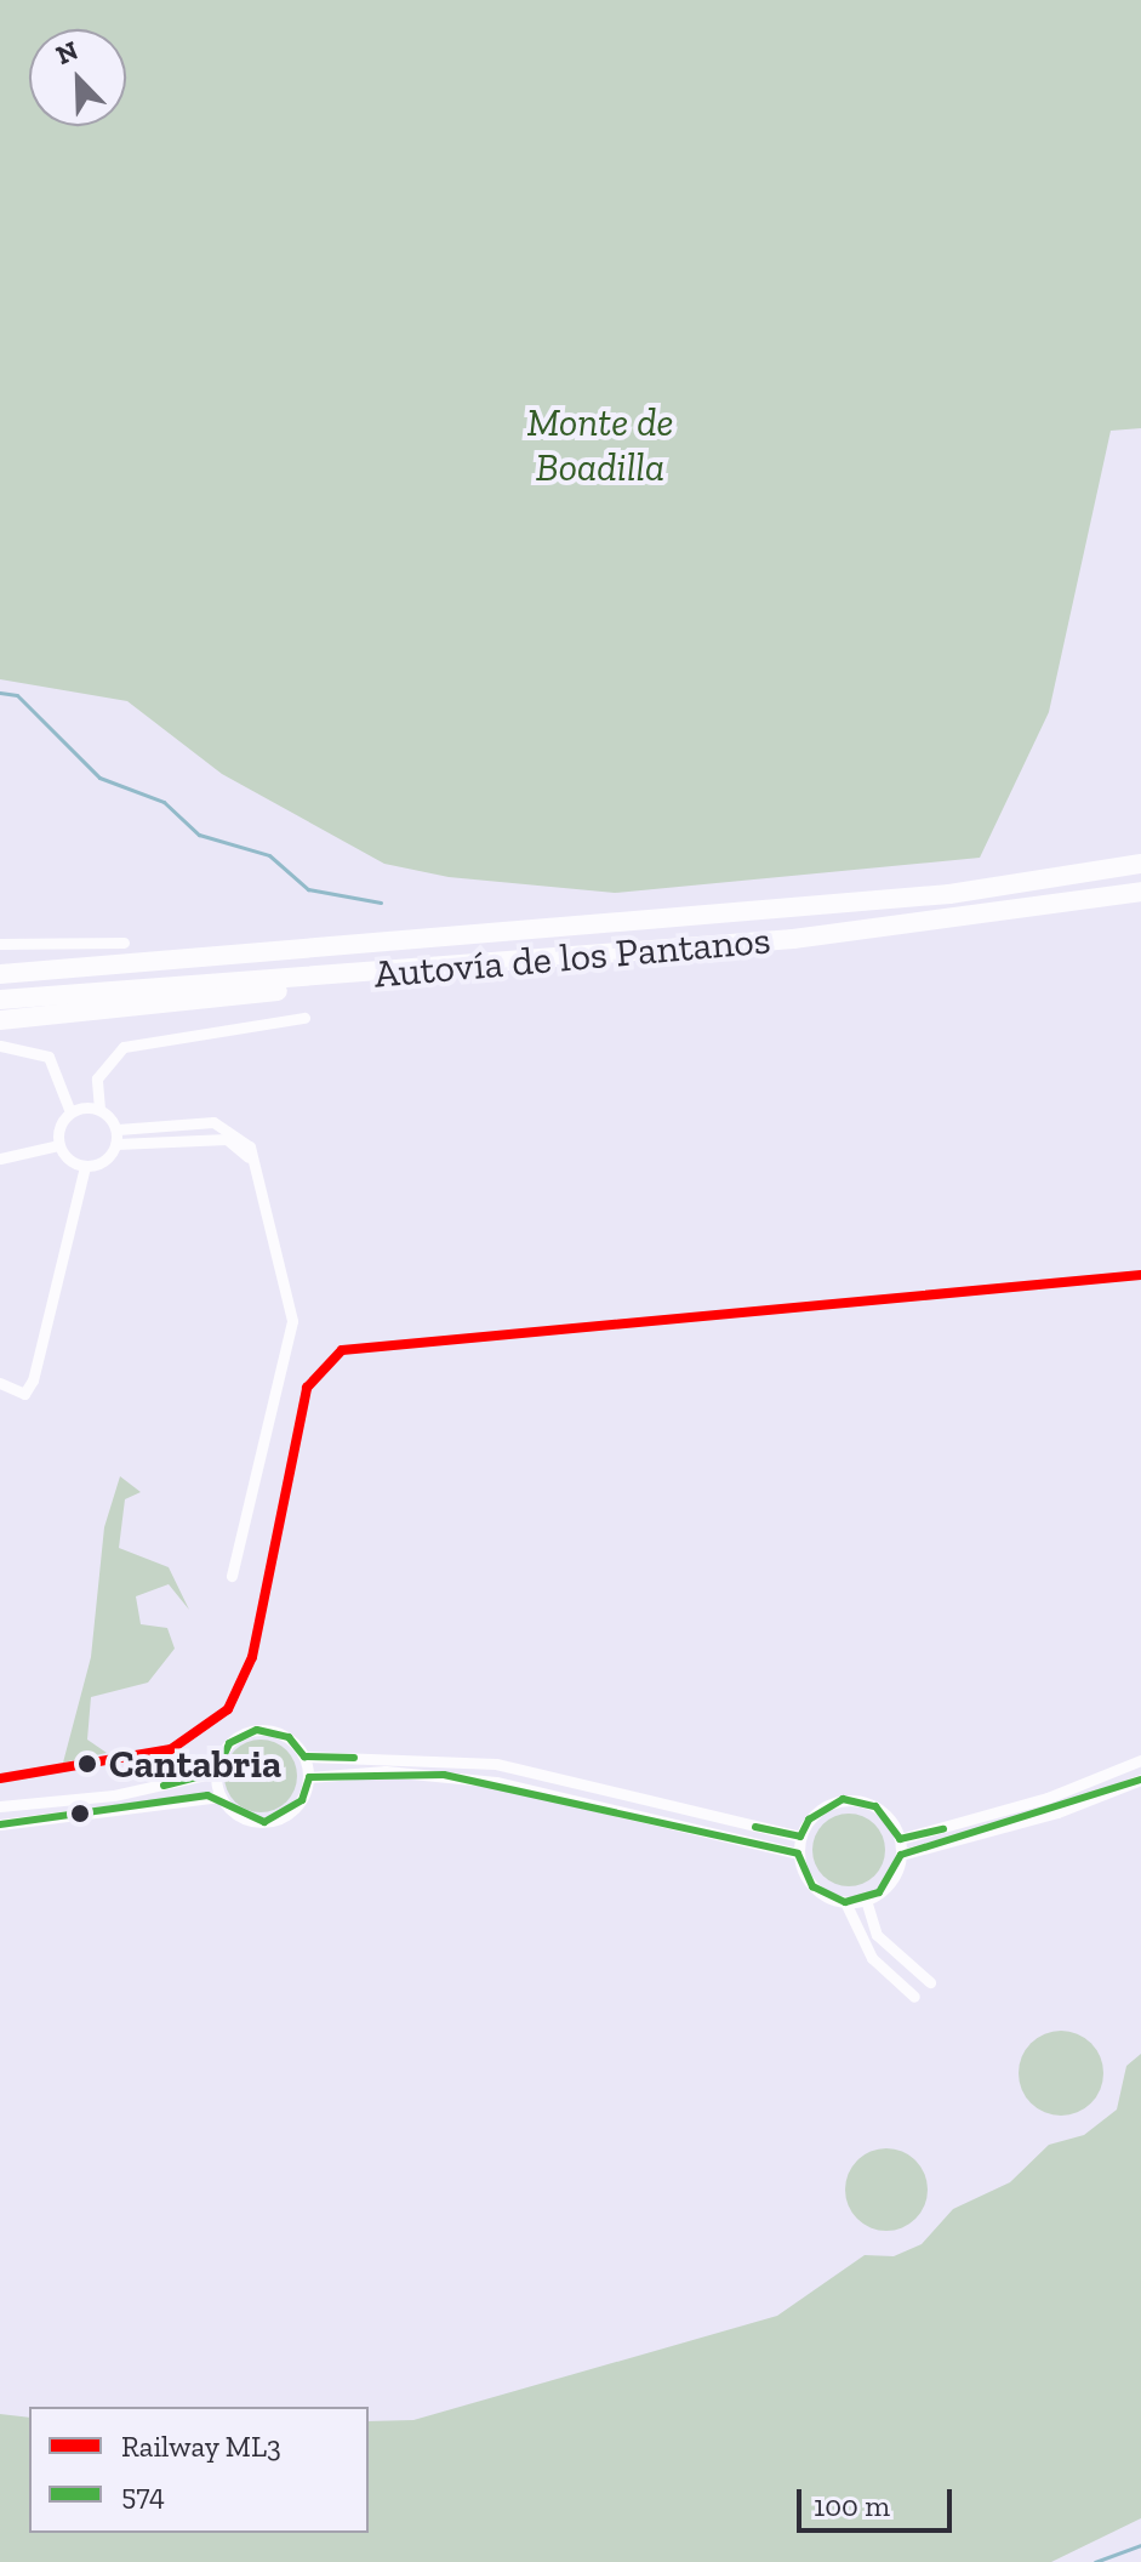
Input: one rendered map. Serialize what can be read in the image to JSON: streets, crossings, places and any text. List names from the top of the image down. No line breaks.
{"streets":{"highway":["Autovía de los Pantanos"]},"parks":["Monte de Boadilla"],"places":["Cantabria"],"lines":["rail line ML3","transit line 574"],"legend":["Railway ML3","574"],"scale_bar":"100 m","north":"top left"}
